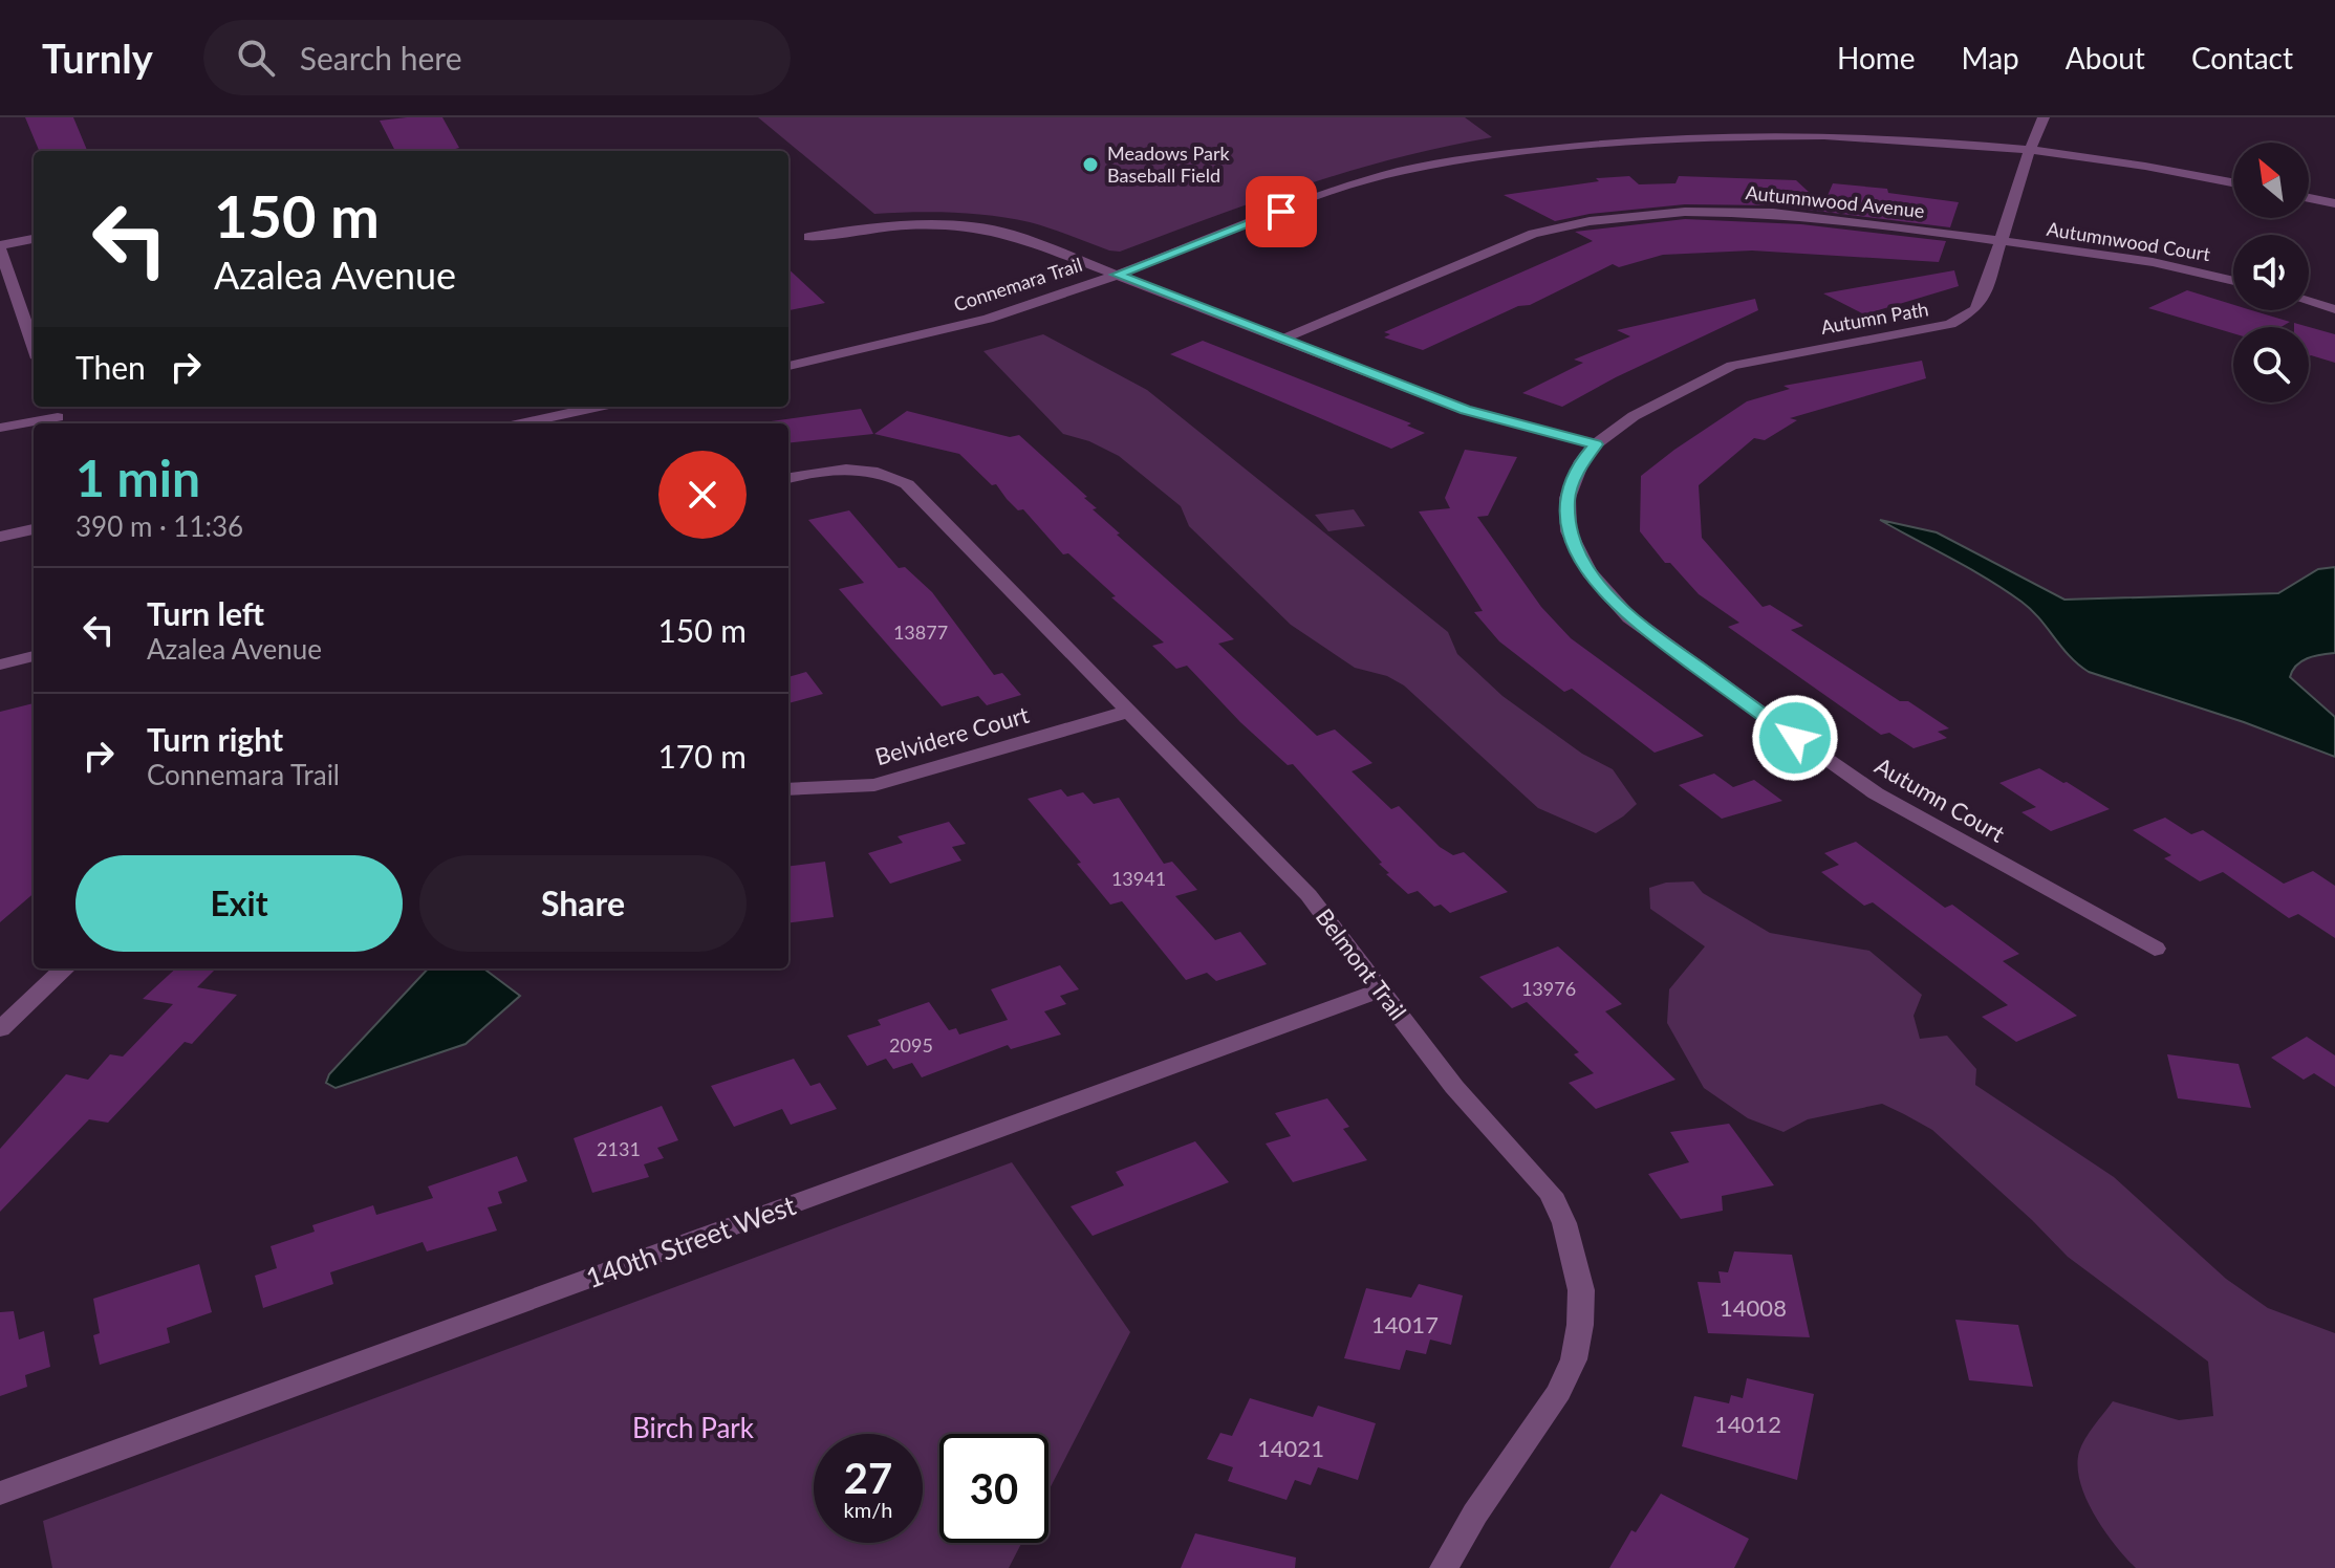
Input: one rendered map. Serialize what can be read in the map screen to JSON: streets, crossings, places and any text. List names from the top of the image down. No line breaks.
{"streets":{"street":["Autumnwood Avenue","Autumnwood Court","Connemara Trail","Autumn Path","Belvidere Court","Autumn Court","Belmont Trail","140th Street West"]},"crossings":[["Autumnwood Avenue","Autumnwood Court"],["Autumnwood Avenue","Autumn Path"],["Autumnwood Court","Autumn Path"],["Connemara Trail","Autumn Path"],["Autumn Path","Autumn Court"],["Belvidere Court","Belmont Trail"],["Belmont Trail","140th Street West"]],"parks":["Birch Park"],"places":["Meadows Park Baseball Field"],"house_numbers":["13877","13941","13976","2095","2131","14008","14017","14012","14021"],"north":"top left","page":{"header":"Turnly","search":"Search here","nav":["Home","Map","About","Contact"],"turn":["150 m","Azalea Avenue"],"then":"Then","heading":["1 min","390 m · 11:36"],"list":[{"name":"Turn left","note":"Azalea Avenue","value":"150 m"},{"name":"Turn right","note":"Connemara Trail","value":"170 m"}],"buttons":["Exit","Share"],"speed":"27 km/h","limit":"30"}}
